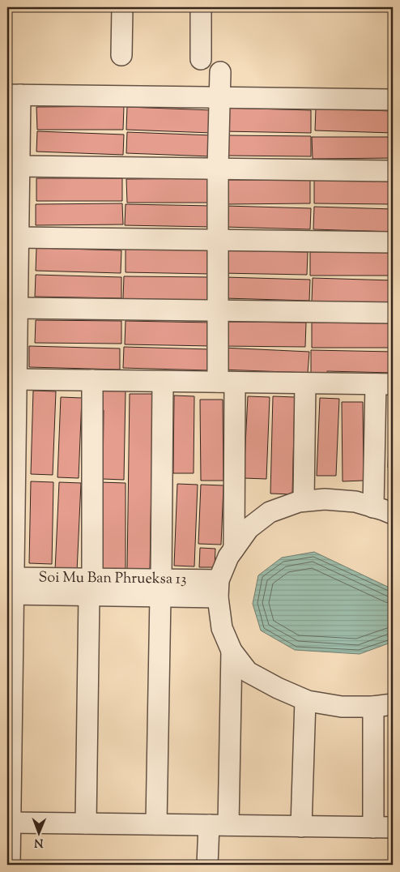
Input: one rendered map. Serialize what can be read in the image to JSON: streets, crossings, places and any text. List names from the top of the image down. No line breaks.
{"streets":{"street":["Soi Mu Ban Phrueksa 13"]},"north":"bottom"}
